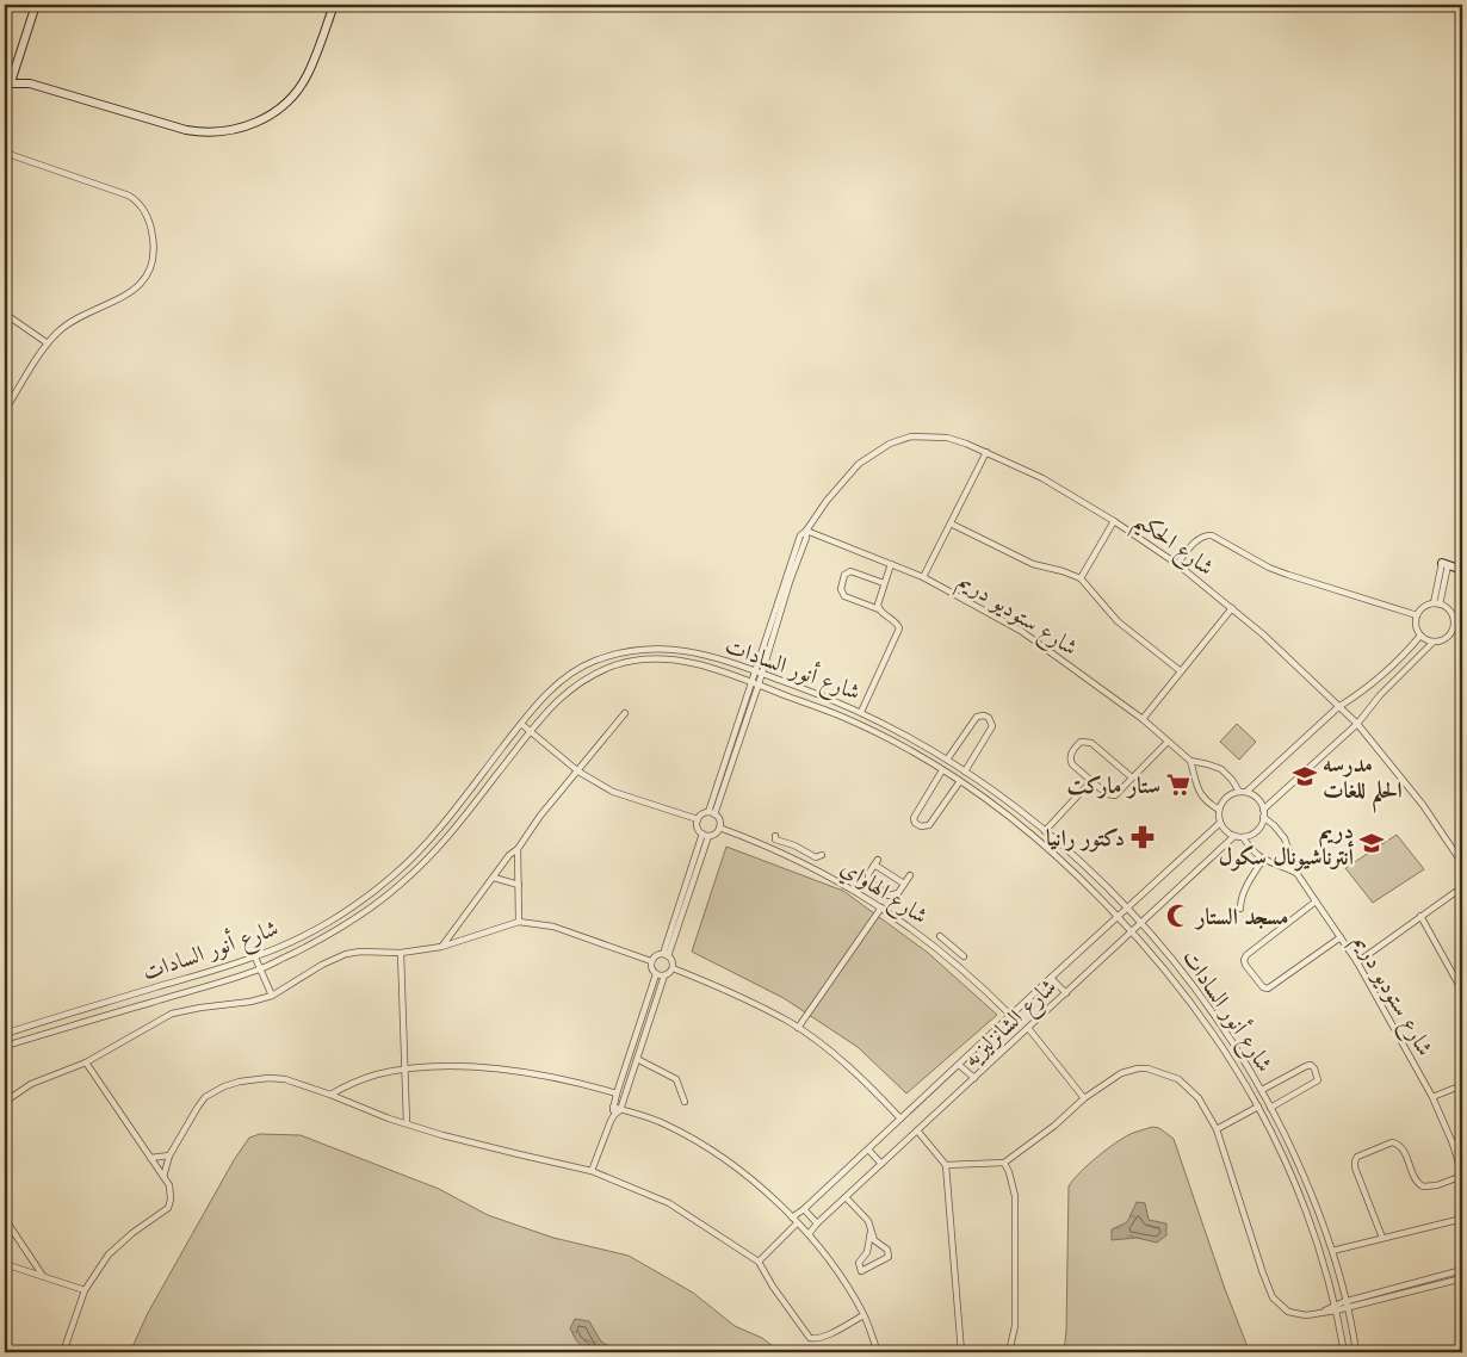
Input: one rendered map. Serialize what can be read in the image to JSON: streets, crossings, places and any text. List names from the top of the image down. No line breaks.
{"streets":{"street":["شارع الحكيم","شارع ستوديو دريم","شارع أنور السادات","شارع الهاواي","شارع الشانزليزيه"]},"crossings":[["شارع الحكيم","شارع ستوديو دريم"],["شارع ستوديو دريم","شارع الشانزليزيه"],["شارع أنور السادات","شارع الشانزليزيه"],["شارع الهاواي","شارع الشانزليزيه"]],"places":{"school or university":["مدرسه الحلم للغات","دريم أنترناشيونال سكول"],"supermarket":["ستار ماركت"],"pharmacy":["دكتور رانيا"],"mosque":["مسجد الستار"]}}
